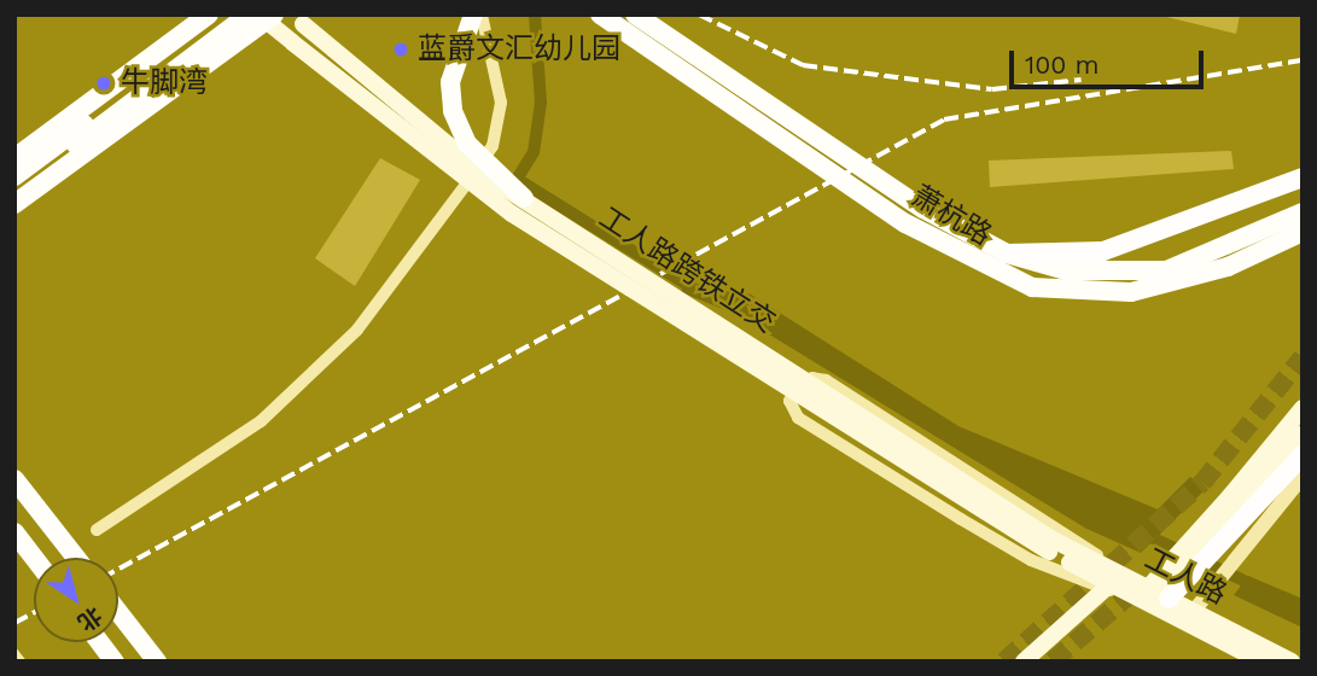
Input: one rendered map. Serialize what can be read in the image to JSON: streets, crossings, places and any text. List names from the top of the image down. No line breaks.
{"streets":{"main road":["萧杭路","工人路跨铁立交","工人路"]},"crossings":[["工人路跨铁立交","工人路"]],"places":["蓝爵文汇幼儿园","牛脚湾"],"scale_bar":"100 m","north":"bottom right"}
